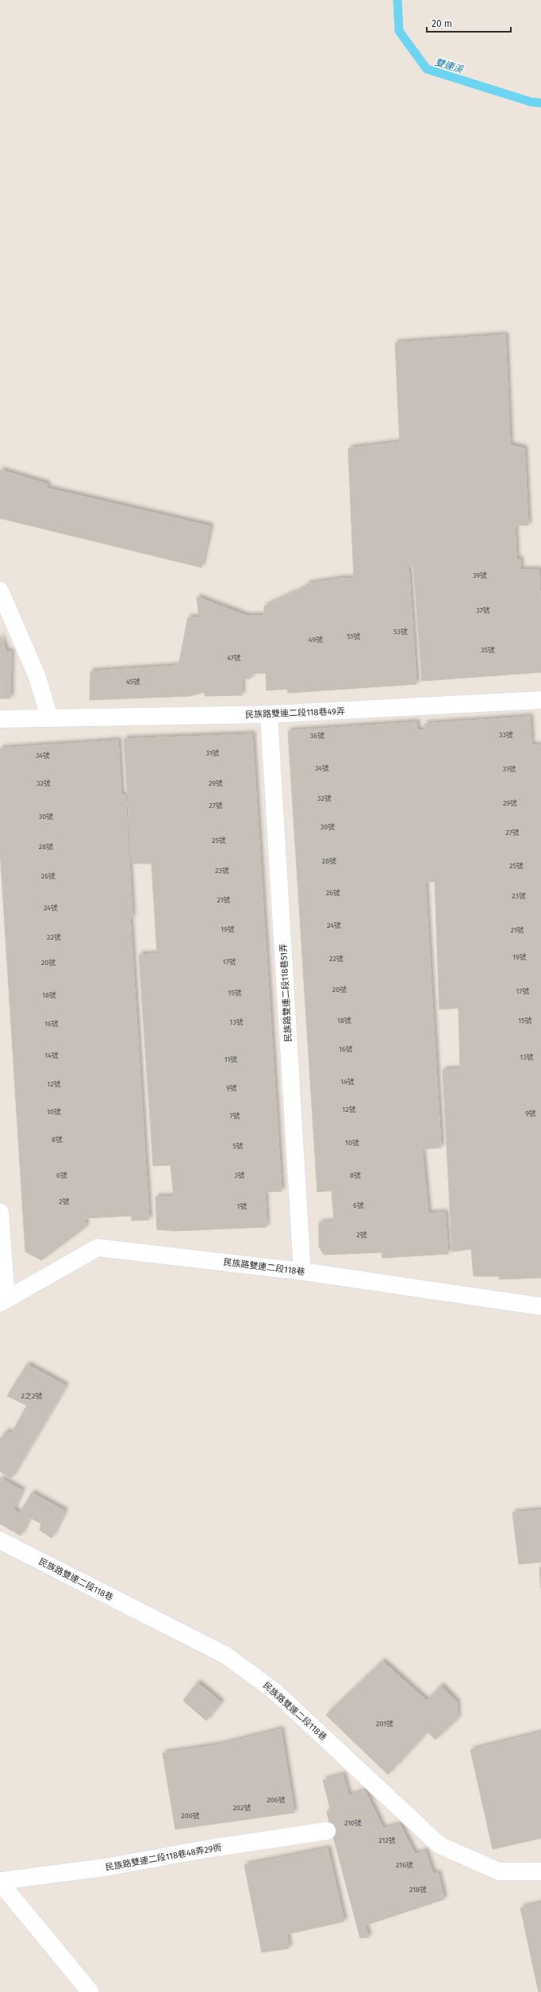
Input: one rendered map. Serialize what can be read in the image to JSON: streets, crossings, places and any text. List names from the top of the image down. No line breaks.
{"streets":{"lane":["民族路雙連二段118巷49弄","民族路雙連二段118巷51弄","民族路雙連二段118巷","民族路雙連二段118巷48弄29衖"]},"crossings":[["民族路雙連二段118巷49弄","民族路雙連二段118巷51弄"],["民族路雙連二段118巷51弄","民族路雙連二段118巷"]],"water":["雙連溪"],"house_numbers":["39號","37號","53號","51號","49號","35號","47號","45號","33號","36號","31號","34號","34號","31號","32號","29號","32號","29號","27號","30號","30號","27號","25號","28號","28號","25號","23號","26號","26號","23號","21號","24號","24號","19號","21號","22號","19號","22號","17號","20號","20號","17號","15號","18號","18號","15號","13號","16號","16號","14號","13號","11號","14號","12號","9號","12號","10號","9號","7號","8號","10號","5號","6號","3號","8號","2號","6號","1號","2號","2之2號","201號","206號","202號","200號","210號","212號","216號","218號"],"scale_bar":"20 m"}
